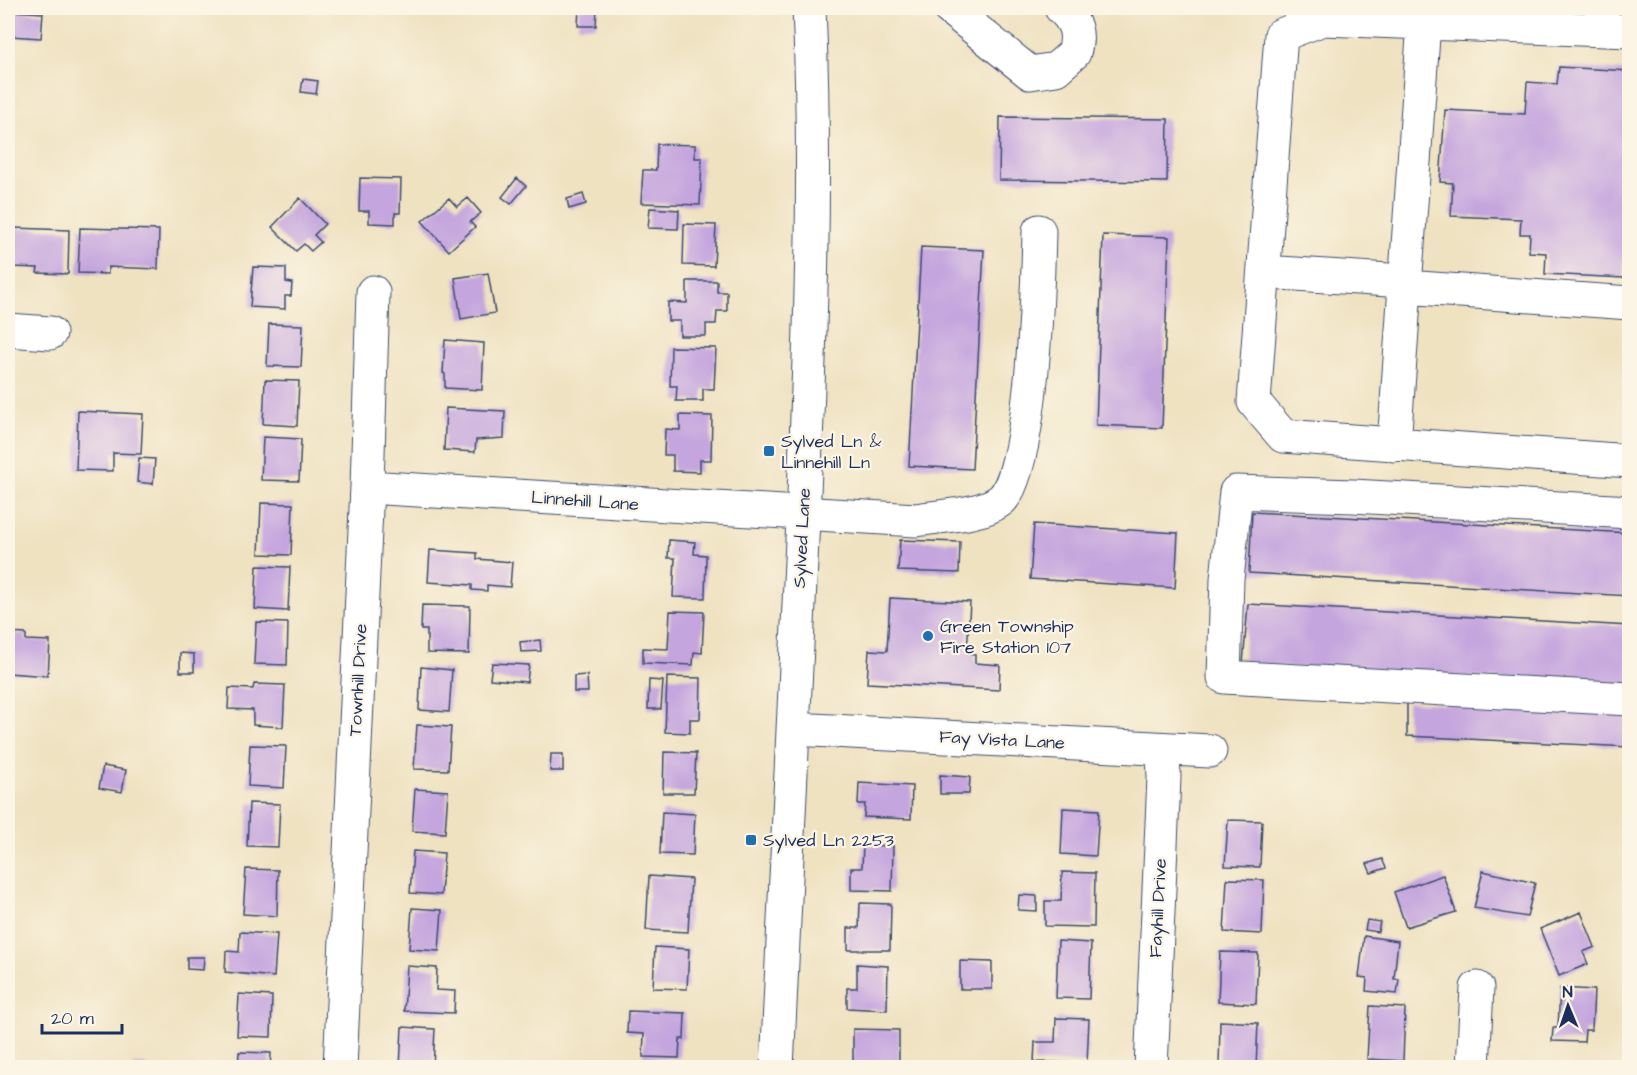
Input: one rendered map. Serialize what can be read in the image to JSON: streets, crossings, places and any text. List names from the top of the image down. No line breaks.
{"streets":{"street":["Linnehill Lane","Sylved Lane","Townhill Drive","Fay Vista Lane","Fayhill Drive"]},"crossings":[["Linnehill Lane","Sylved Lane"],["Linnehill Lane","Townhill Drive"],["Sylved Lane","Fay Vista Lane"],["Fay Vista Lane","Fayhill Drive"]],"places":{"transit":["Sylved Ln & Linnehill Ln","Sylved Ln 2253"],"other":["Green Township Fire Station 107"]},"scale_bar":"20 m","north":"top"}
